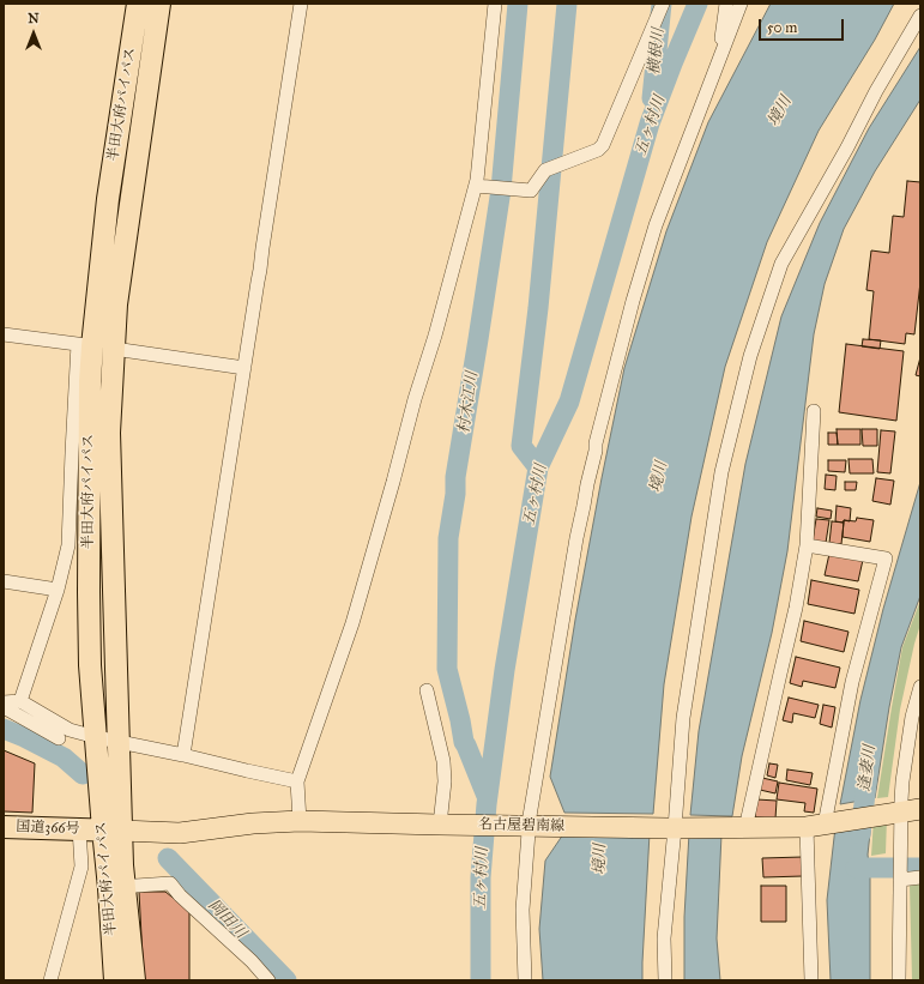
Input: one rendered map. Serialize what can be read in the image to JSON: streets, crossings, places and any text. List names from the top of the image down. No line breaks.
{"streets":{"highway":["半田大府パイパス","国道366号"],"main road":["名古屋碧南線"]},"crossings":[["半田大府パイパス","名古屋碧南線"],["半田大府パイパス","国道366号"],["名古屋碧南線","国道366号"]],"water":["横根川","境川","五ヶ村川","村木江川","逢妻川","岡田川"],"scale_bar":"50 m","north":"top"}
